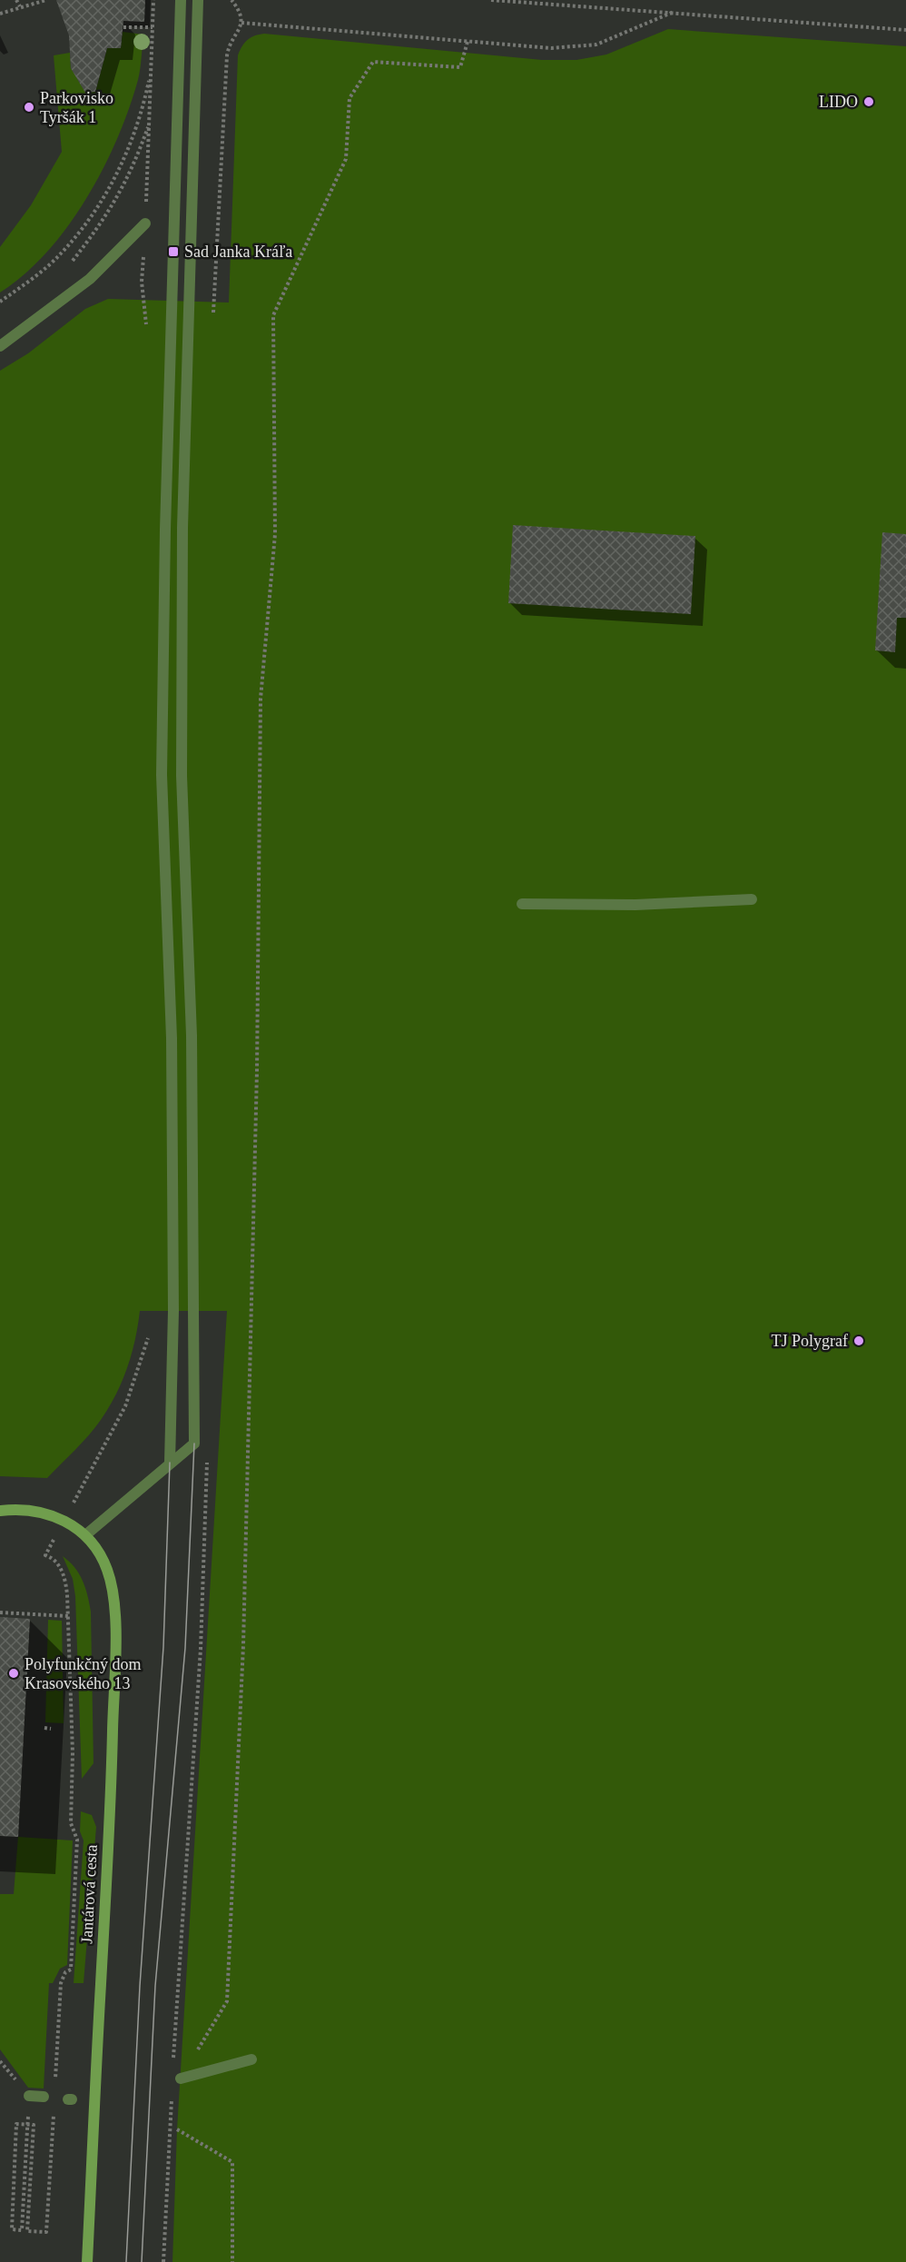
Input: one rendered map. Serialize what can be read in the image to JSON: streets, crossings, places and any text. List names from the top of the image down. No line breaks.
{"streets":{"street":["Jantárová cesta"]},"places":{"other":["LIDO","Parkovisko Tyršák 1","TJ Polygraf","Polyfunkčný dom Krasovského 13"],"transit":["Sad Janka Kráľa"]}}
